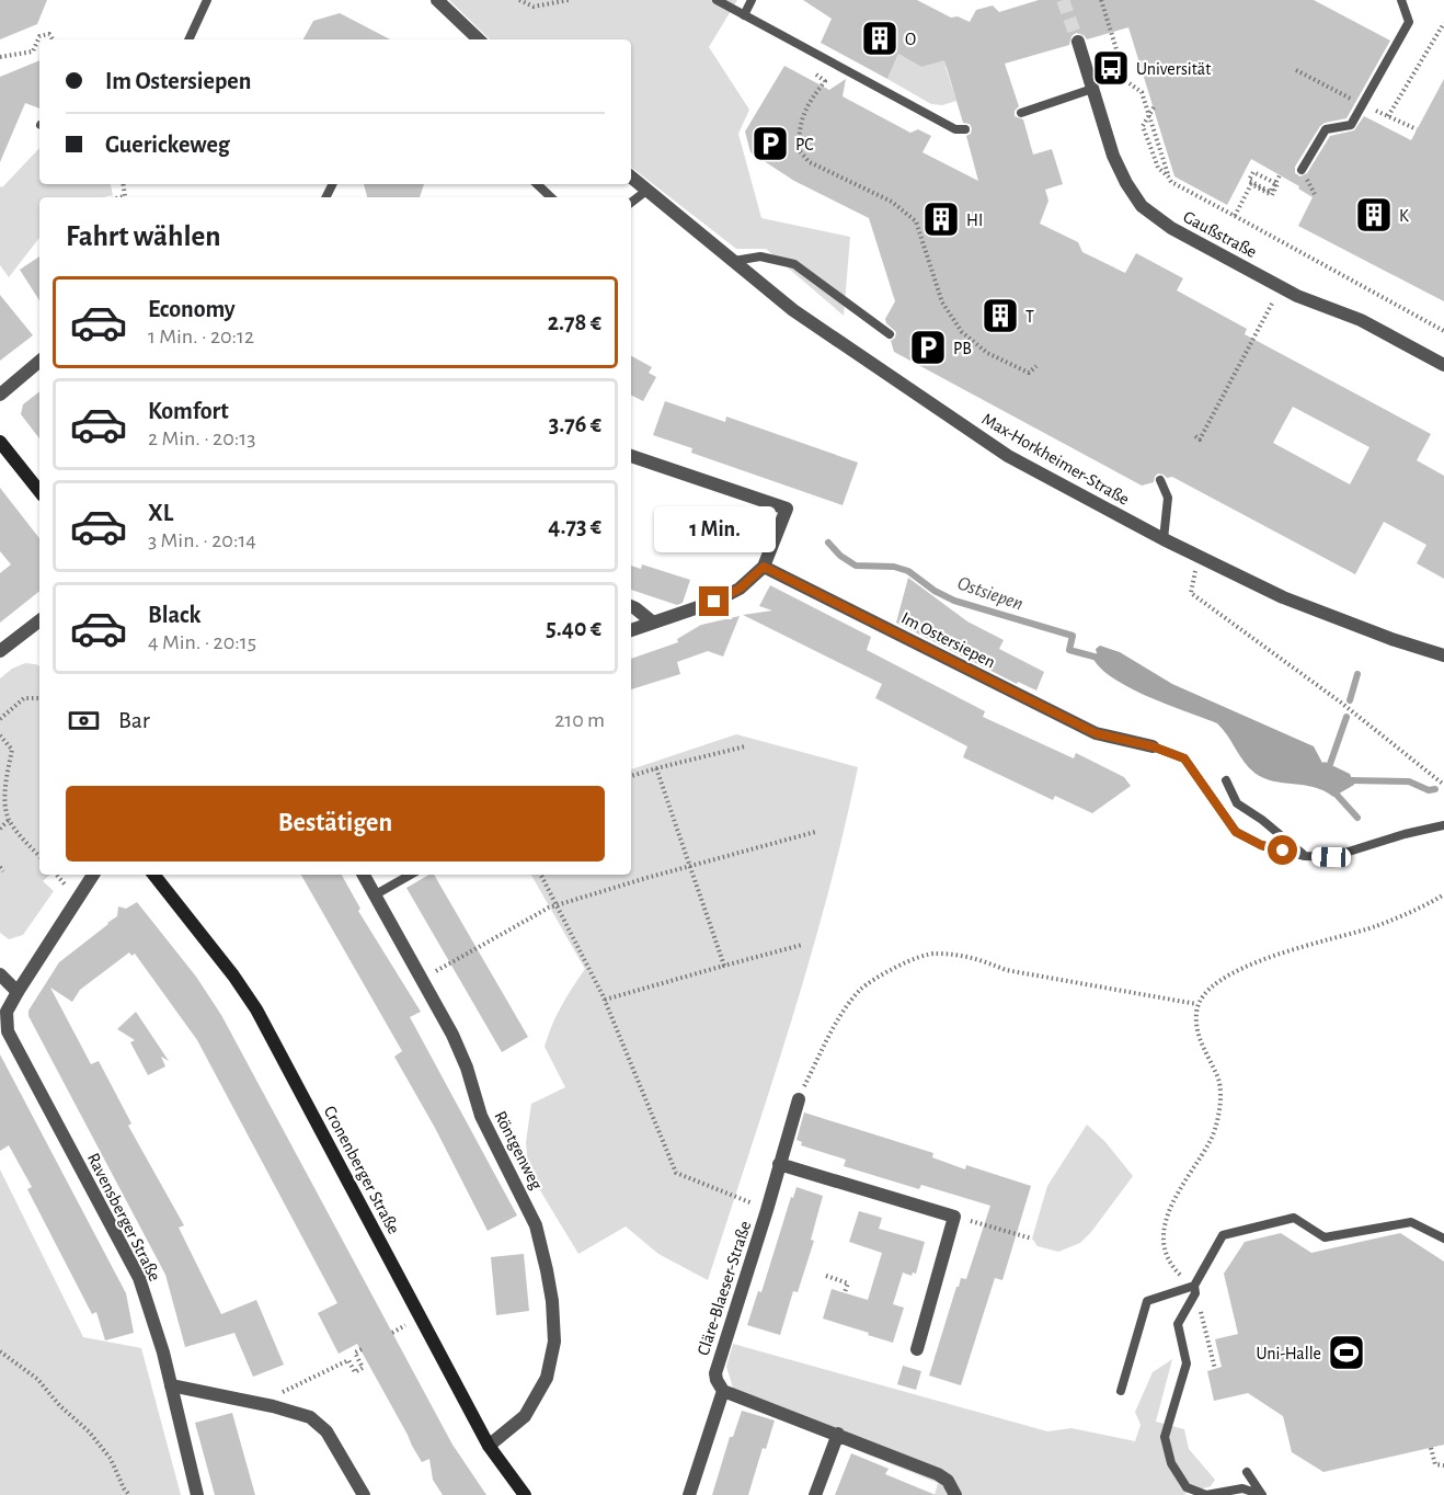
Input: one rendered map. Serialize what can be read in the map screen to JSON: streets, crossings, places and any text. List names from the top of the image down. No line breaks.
{"streets":{"main road":["Cronenberger Straße"],"street":["Gaußstraße","Max-Horkheimer-Straße","Im Ostersiepen","Röntgenweg","Ravensberger Straße","Cläre-Blaeser-Straße"]},"crossings":[["Röntgenweg","Cronenberger Straße"]],"water":["Ostsiepen"],"places":{"building":["O","K","HI","T"],"bus stop":["Universität"],"parking":["PC","PB"],"sports":["Uni-Halle"]},"page":{"banner":["Im Ostersiepen","Guerickeweg"],"heading":"Fahrt wählen","list":[{"name":"Economy","note":"1 Min. · 20:12","value":"2.78 €"},{"name":"Komfort","note":"2 Min. · 20:13","value":"3.76 €"},{"name":"XL","note":"3 Min. · 20:14","value":"4.73 €"},{"name":"Black","note":"4 Min. · 20:15","value":"5.40 €"}],"bubble":"1 Min.","pay":["Bar","210 m"],"buttons":"Bestätigen"}}
